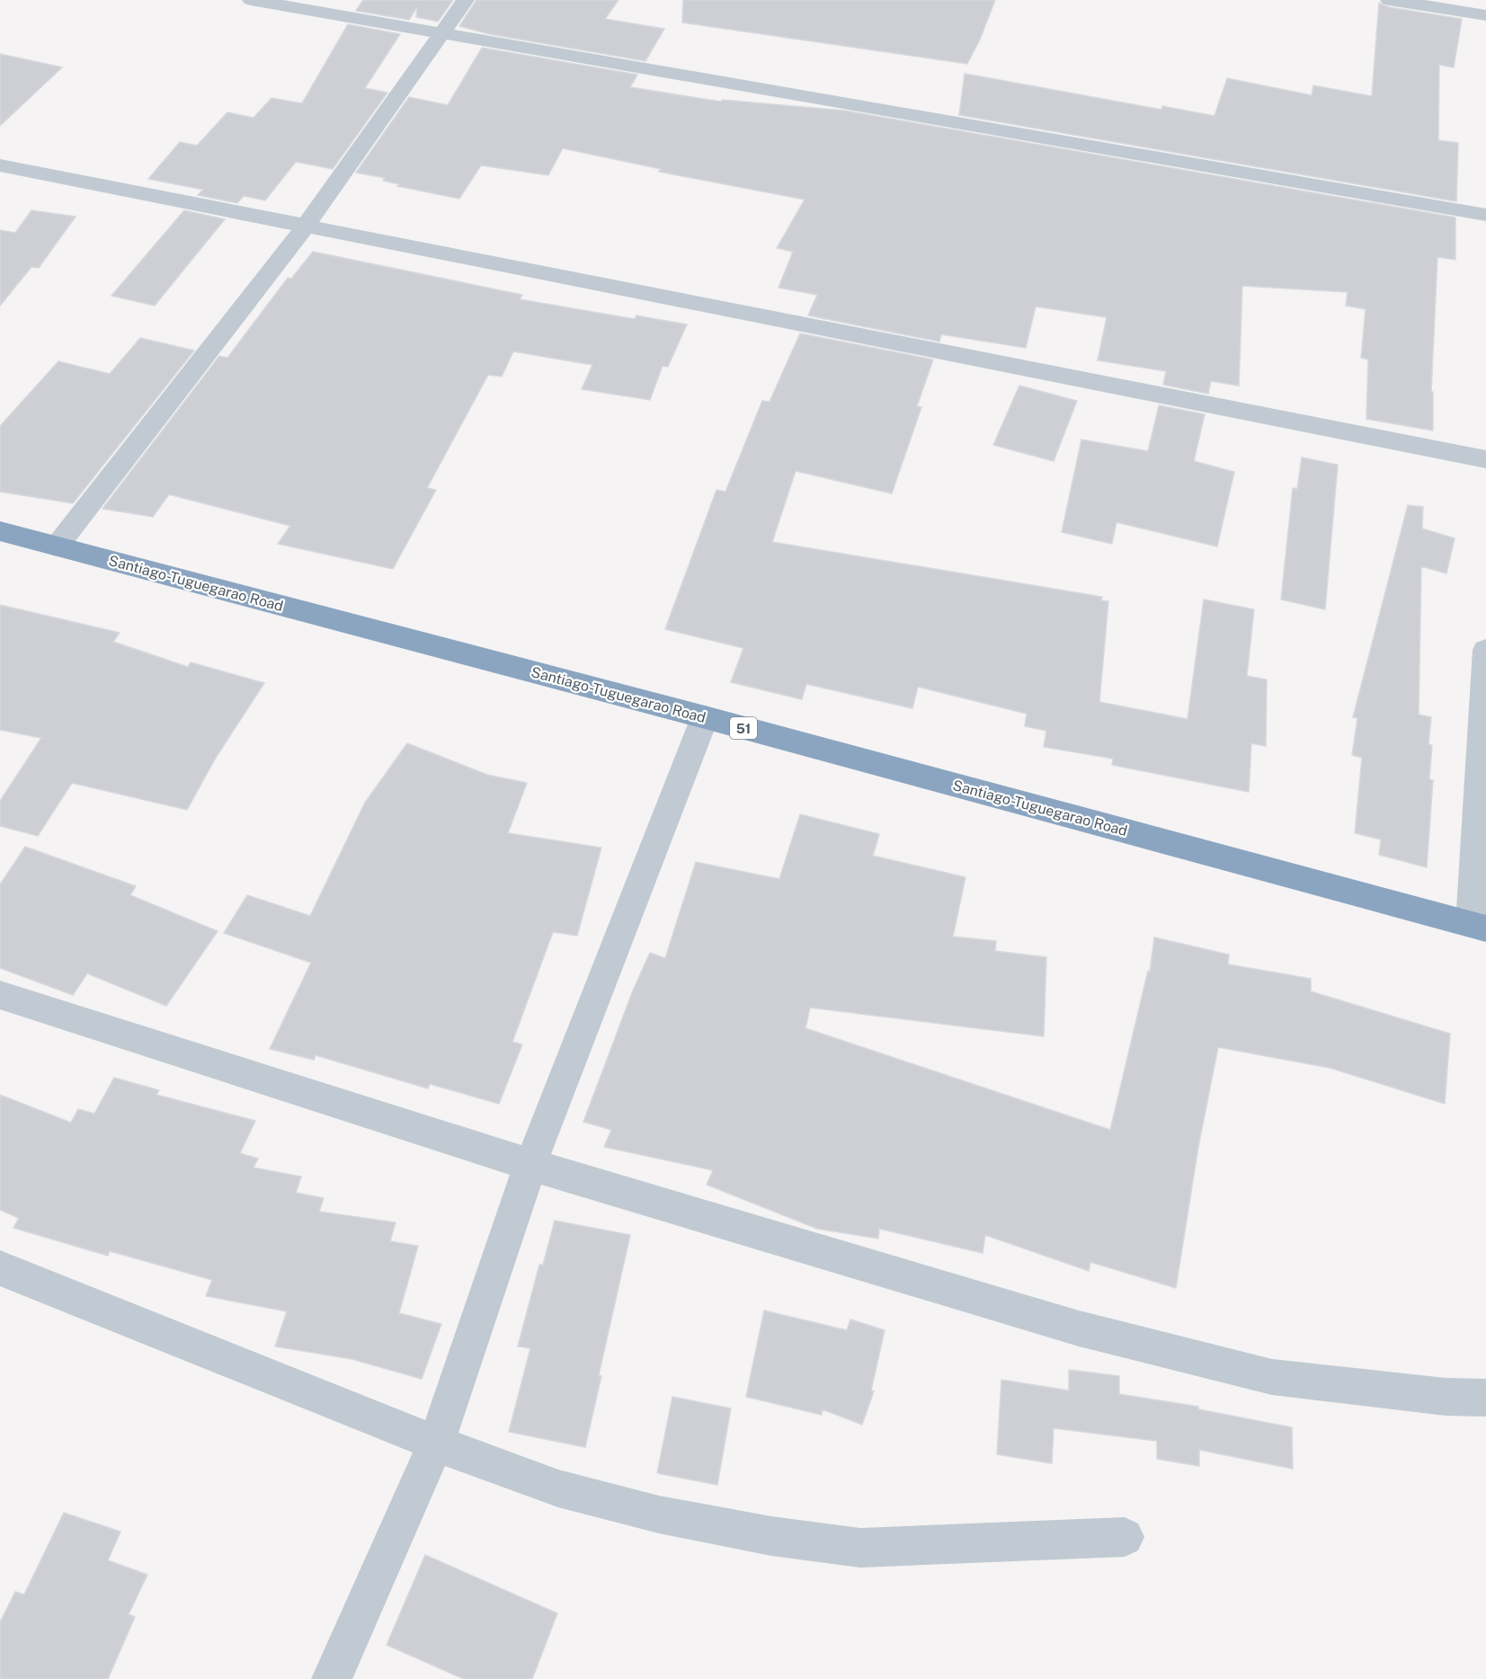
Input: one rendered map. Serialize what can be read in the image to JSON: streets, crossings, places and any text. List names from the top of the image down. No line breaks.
{"streets":{"highway":["Santiago-Tuguegarao Road","51"]}}
